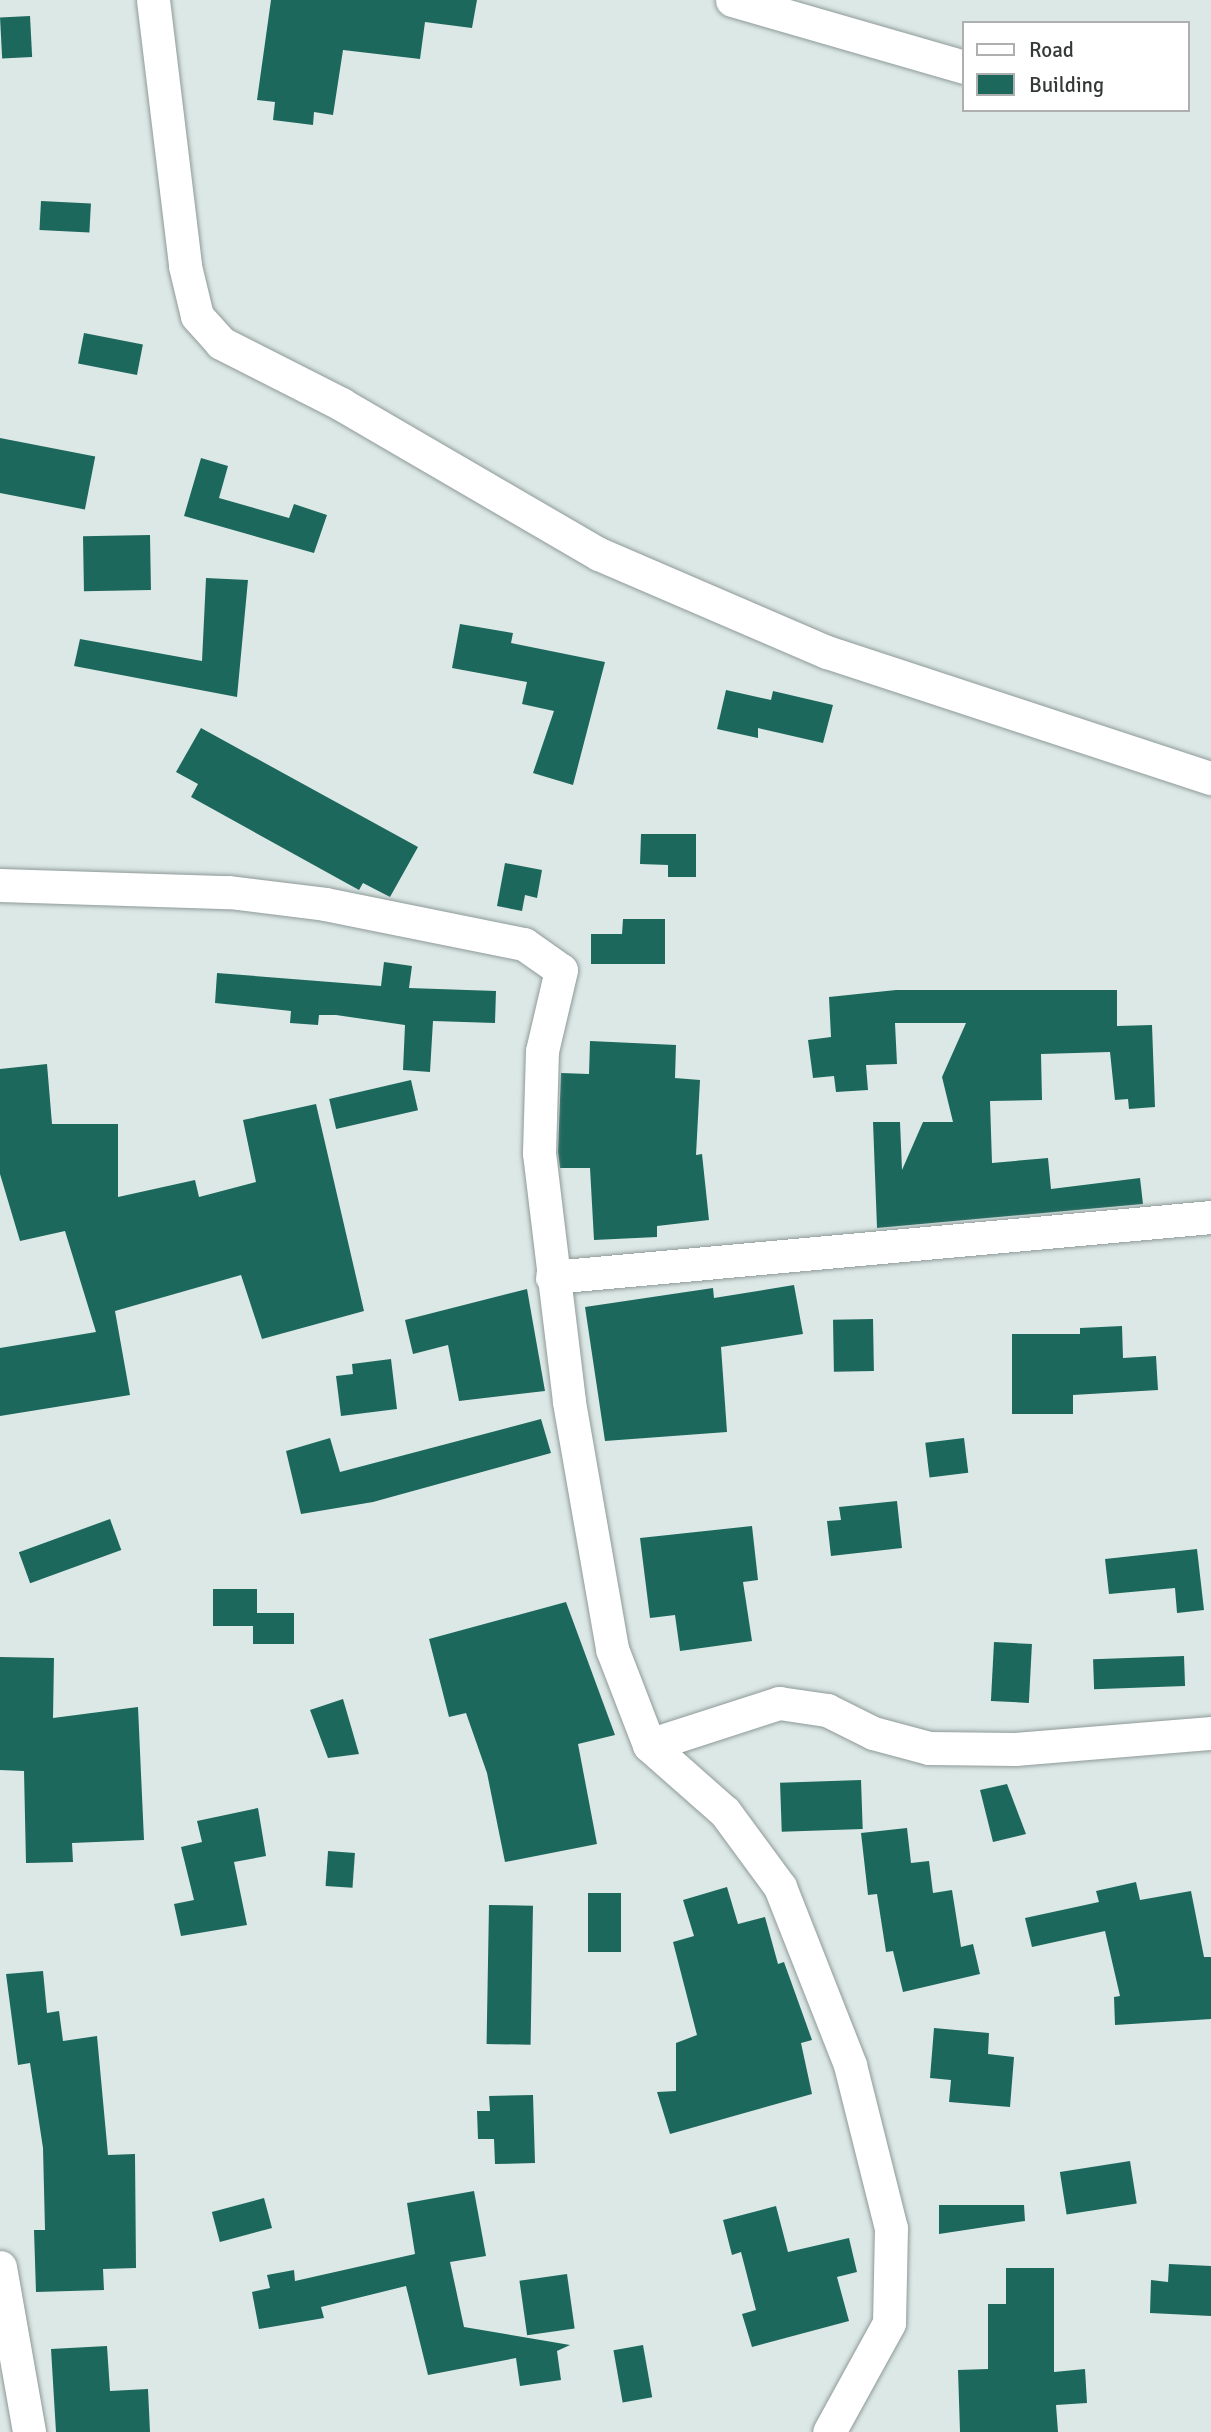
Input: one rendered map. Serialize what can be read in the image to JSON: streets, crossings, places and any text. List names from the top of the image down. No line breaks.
{"legend":["Road","Building"]}
